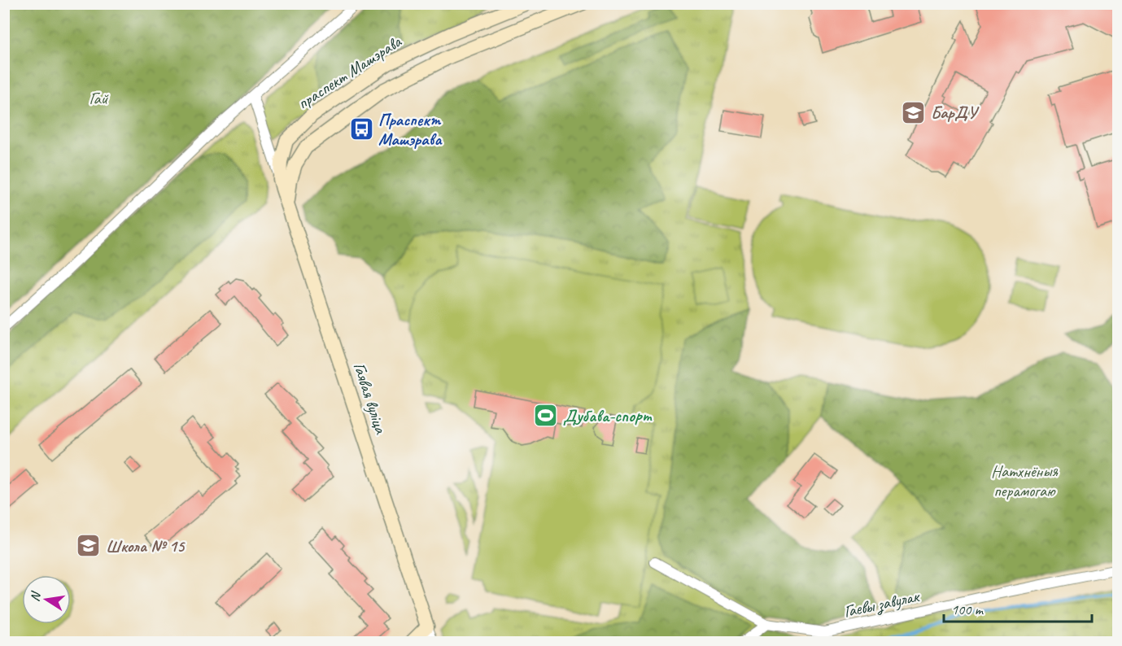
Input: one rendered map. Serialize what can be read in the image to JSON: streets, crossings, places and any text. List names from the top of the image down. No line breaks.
{"streets":{"main road":["праспект Машэрава","Гаявая вуліца"],"street":["Гаевы завулак"]},"crossings":[["праспект Машэрава","Гаявая вуліца"]],"parks":["Гай","Натхнёныя перамогаю"],"places":{"school or university":["БарДУ","Школа № 15"],"bus stop":["Праспект Машэрава"],"sports":["Дубава-спорт"]},"scale_bar":"100 m","north":"left"}
